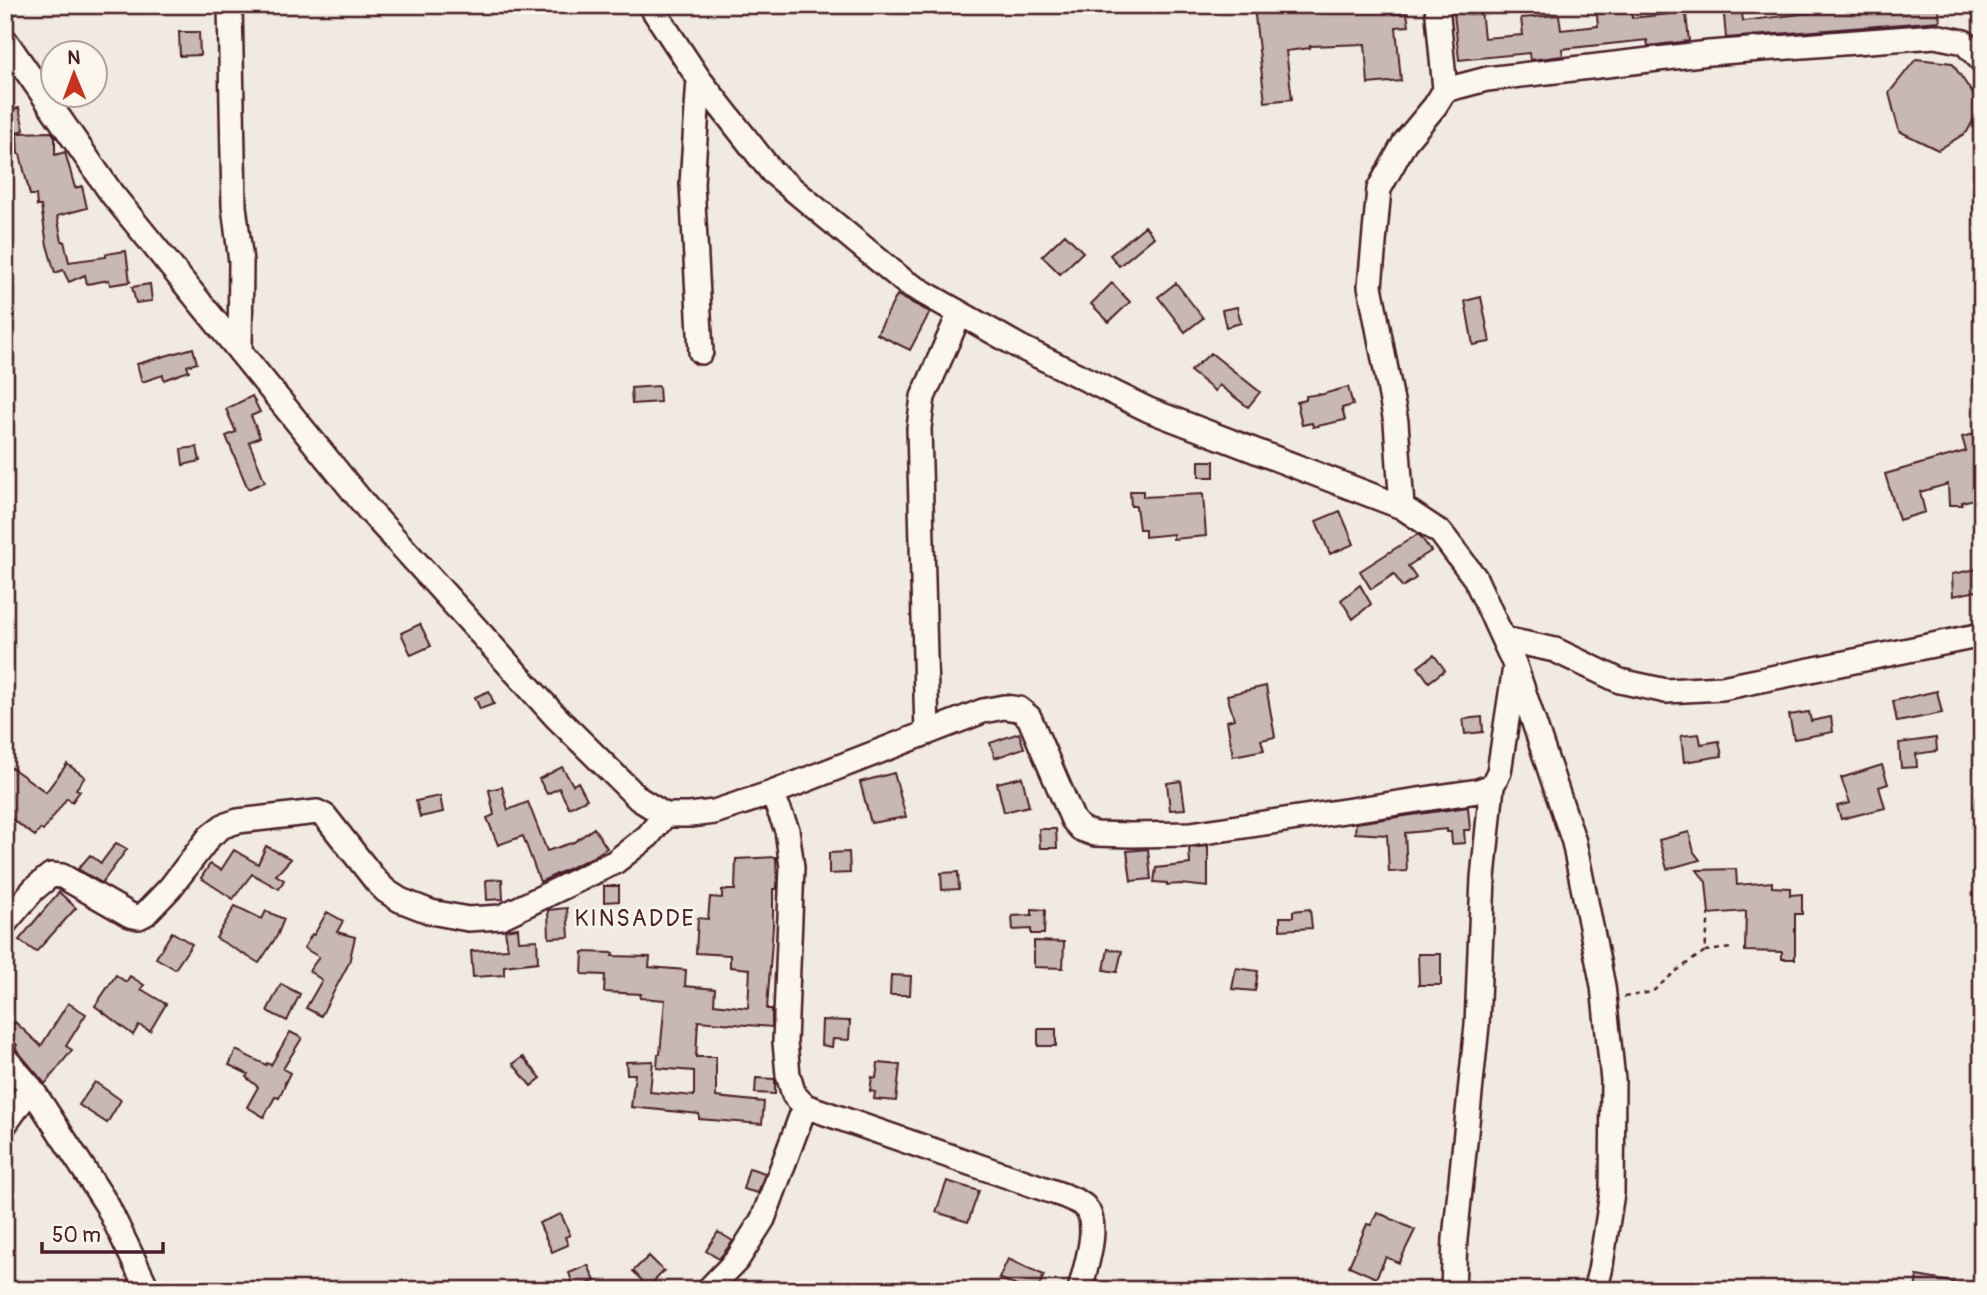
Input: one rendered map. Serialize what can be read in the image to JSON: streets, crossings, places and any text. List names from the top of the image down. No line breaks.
{"districts":["KINSADDE"],"scale_bar":"50 m","north":"top"}
